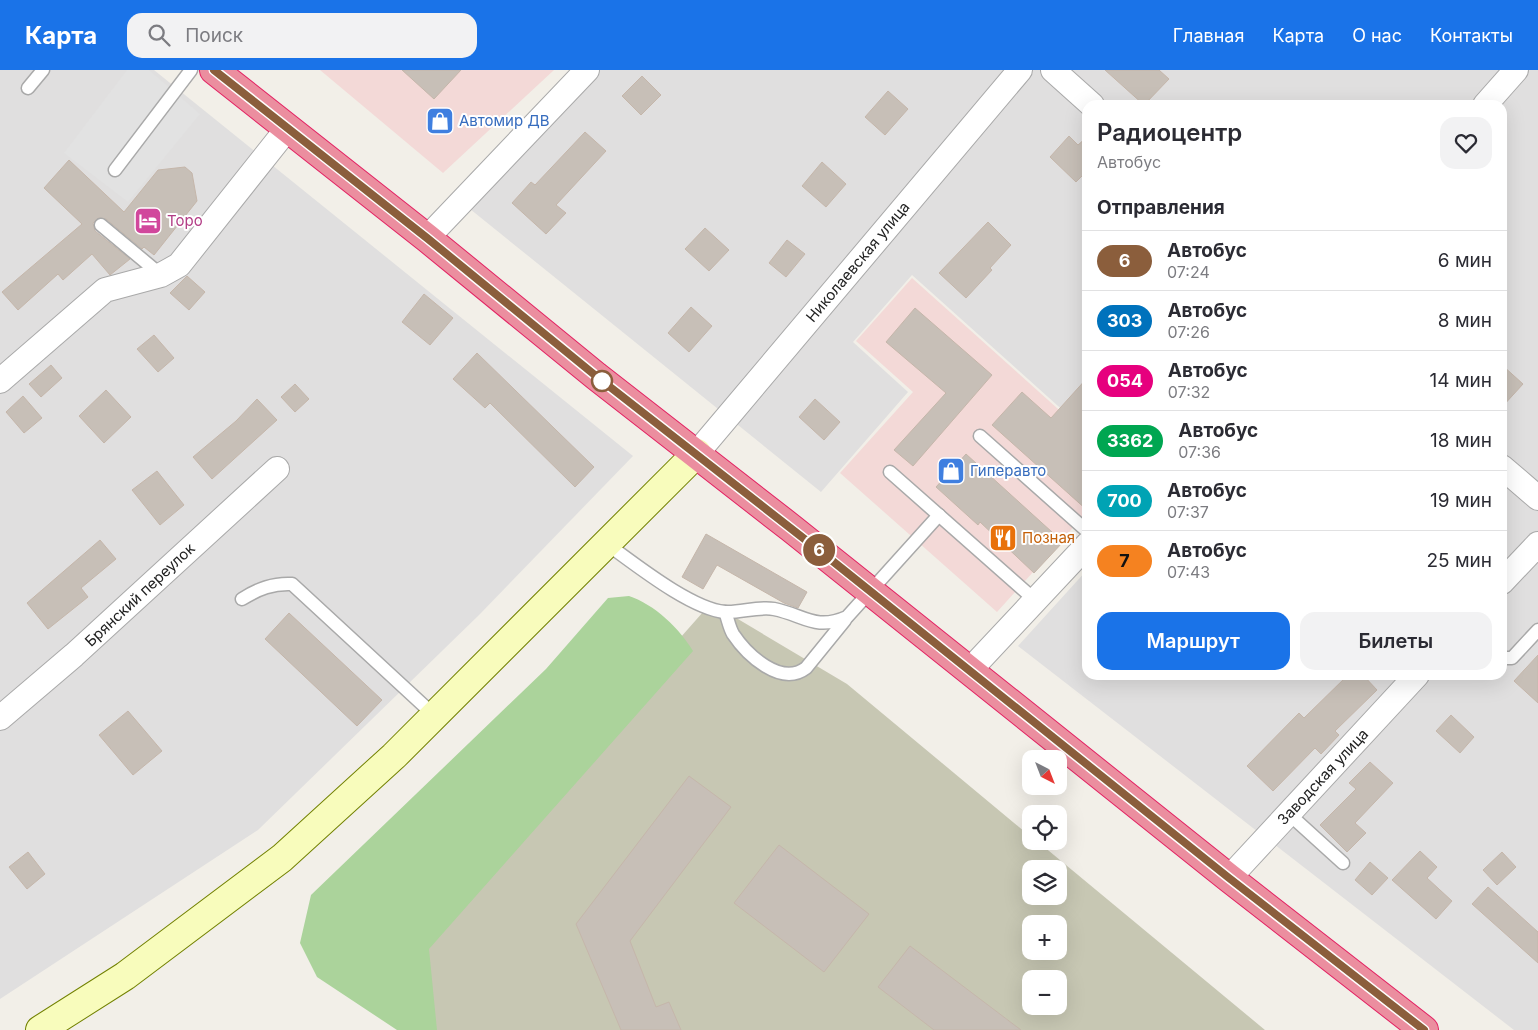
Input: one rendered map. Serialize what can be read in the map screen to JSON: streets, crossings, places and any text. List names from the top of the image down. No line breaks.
{"streets":{"street":["Николаевская улица","Брянский переулок","Заводская улица"]},"places":{"shop":["Автомир ДВ","Гиперавто"],"hotel":["Торо"],"restaurant":["Позная"]},"lines":["bus line 6"],"north":"bottom right","page":{"header":"Карта","search":"Поиск","nav":["Главная","Карта","О нас","Контакты"],"on_map":"6","heading":[["Радиоцентр","Автобус"],"Отправления"],"list":[{"mark":"6","name":"Автобус","note":"07:24","value":"6 мин"},{"mark":"303","name":"Автобус","note":"07:26","value":"8 мин"},{"mark":"054","name":"Автобус","note":"07:32","value":"14 мин"},{"mark":"3362","name":"Автобус","note":"07:36","value":"18 мин"},{"mark":"700","name":"Автобус","note":"07:37","value":"19 мин"},{"mark":"7","name":"Автобус","note":"07:43","value":"25 мин"}],"buttons":["Маршрут","Билеты"],"map_buttons":["+","−"]}}
